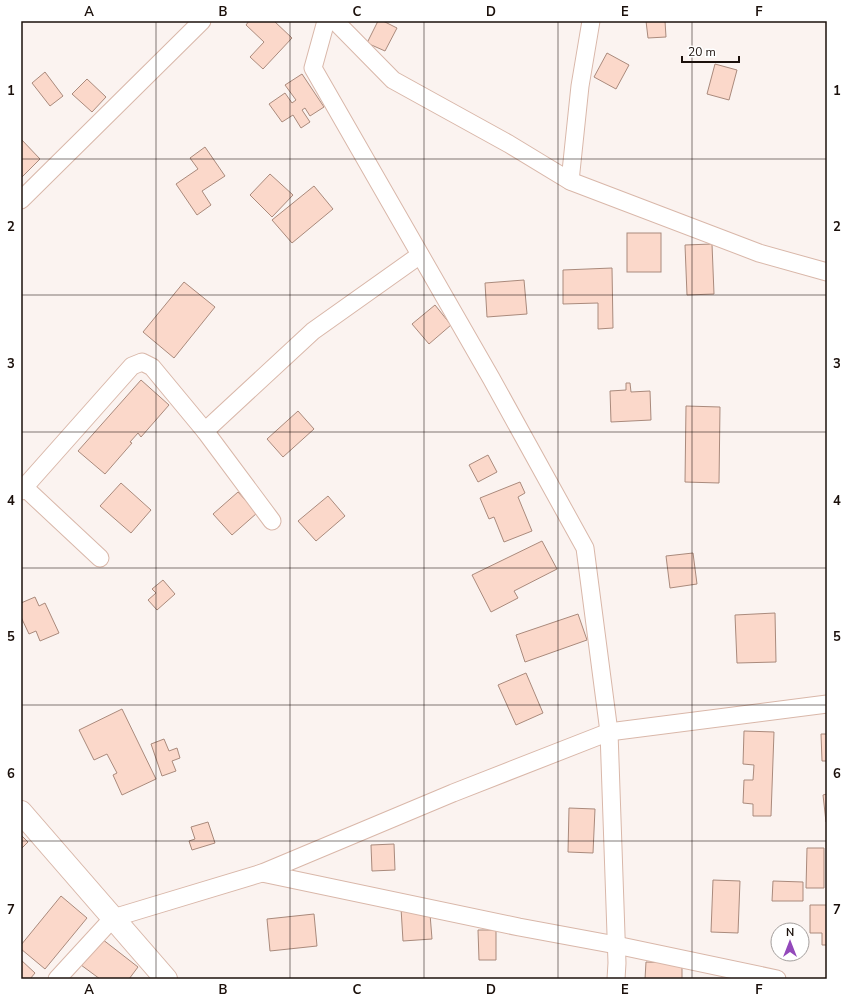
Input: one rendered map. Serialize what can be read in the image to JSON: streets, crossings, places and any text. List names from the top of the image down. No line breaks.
{"scale_bar":"20 m","north":"top","grid":{"columns":["A","B","C","D","E","F"],"rows":["1","2","3","4","5","6","7"]}}
